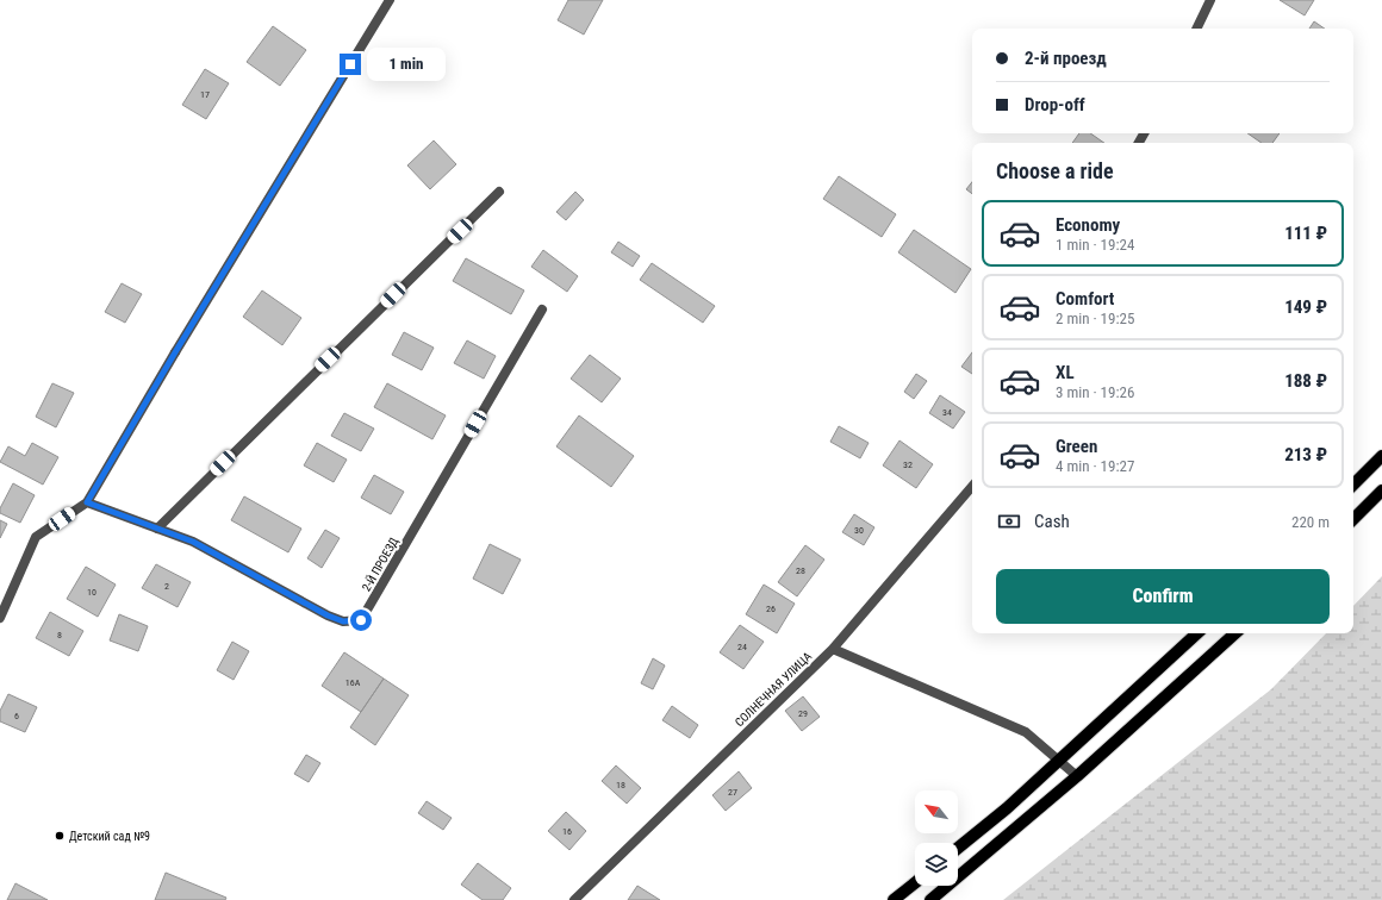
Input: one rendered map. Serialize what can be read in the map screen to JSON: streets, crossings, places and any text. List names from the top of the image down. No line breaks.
{"streets":{"street":["2-Й ПРОЕЗД","СОЛНЕЧНАЯ УЛИЦА"]},"places":["Детский сад №9"],"house_numbers":["17","34","32","30","28","2","10","26","8","24","16А","29","6","18","27","16"],"north":"top left","page":{"banner":["2-й проезд","Drop-off"],"bubble":"1 min","heading":"Choose a ride","list":[{"name":"Economy","note":"1 min · 19:24","value":"111 ₽"},{"name":"Comfort","note":"2 min · 19:25","value":"149 ₽"},{"name":"XL","note":"3 min · 19:26","value":"188 ₽"},{"name":"Green","note":"4 min · 19:27","value":"213 ₽"}],"pay":["Cash","220 m"],"buttons":"Confirm"}}
